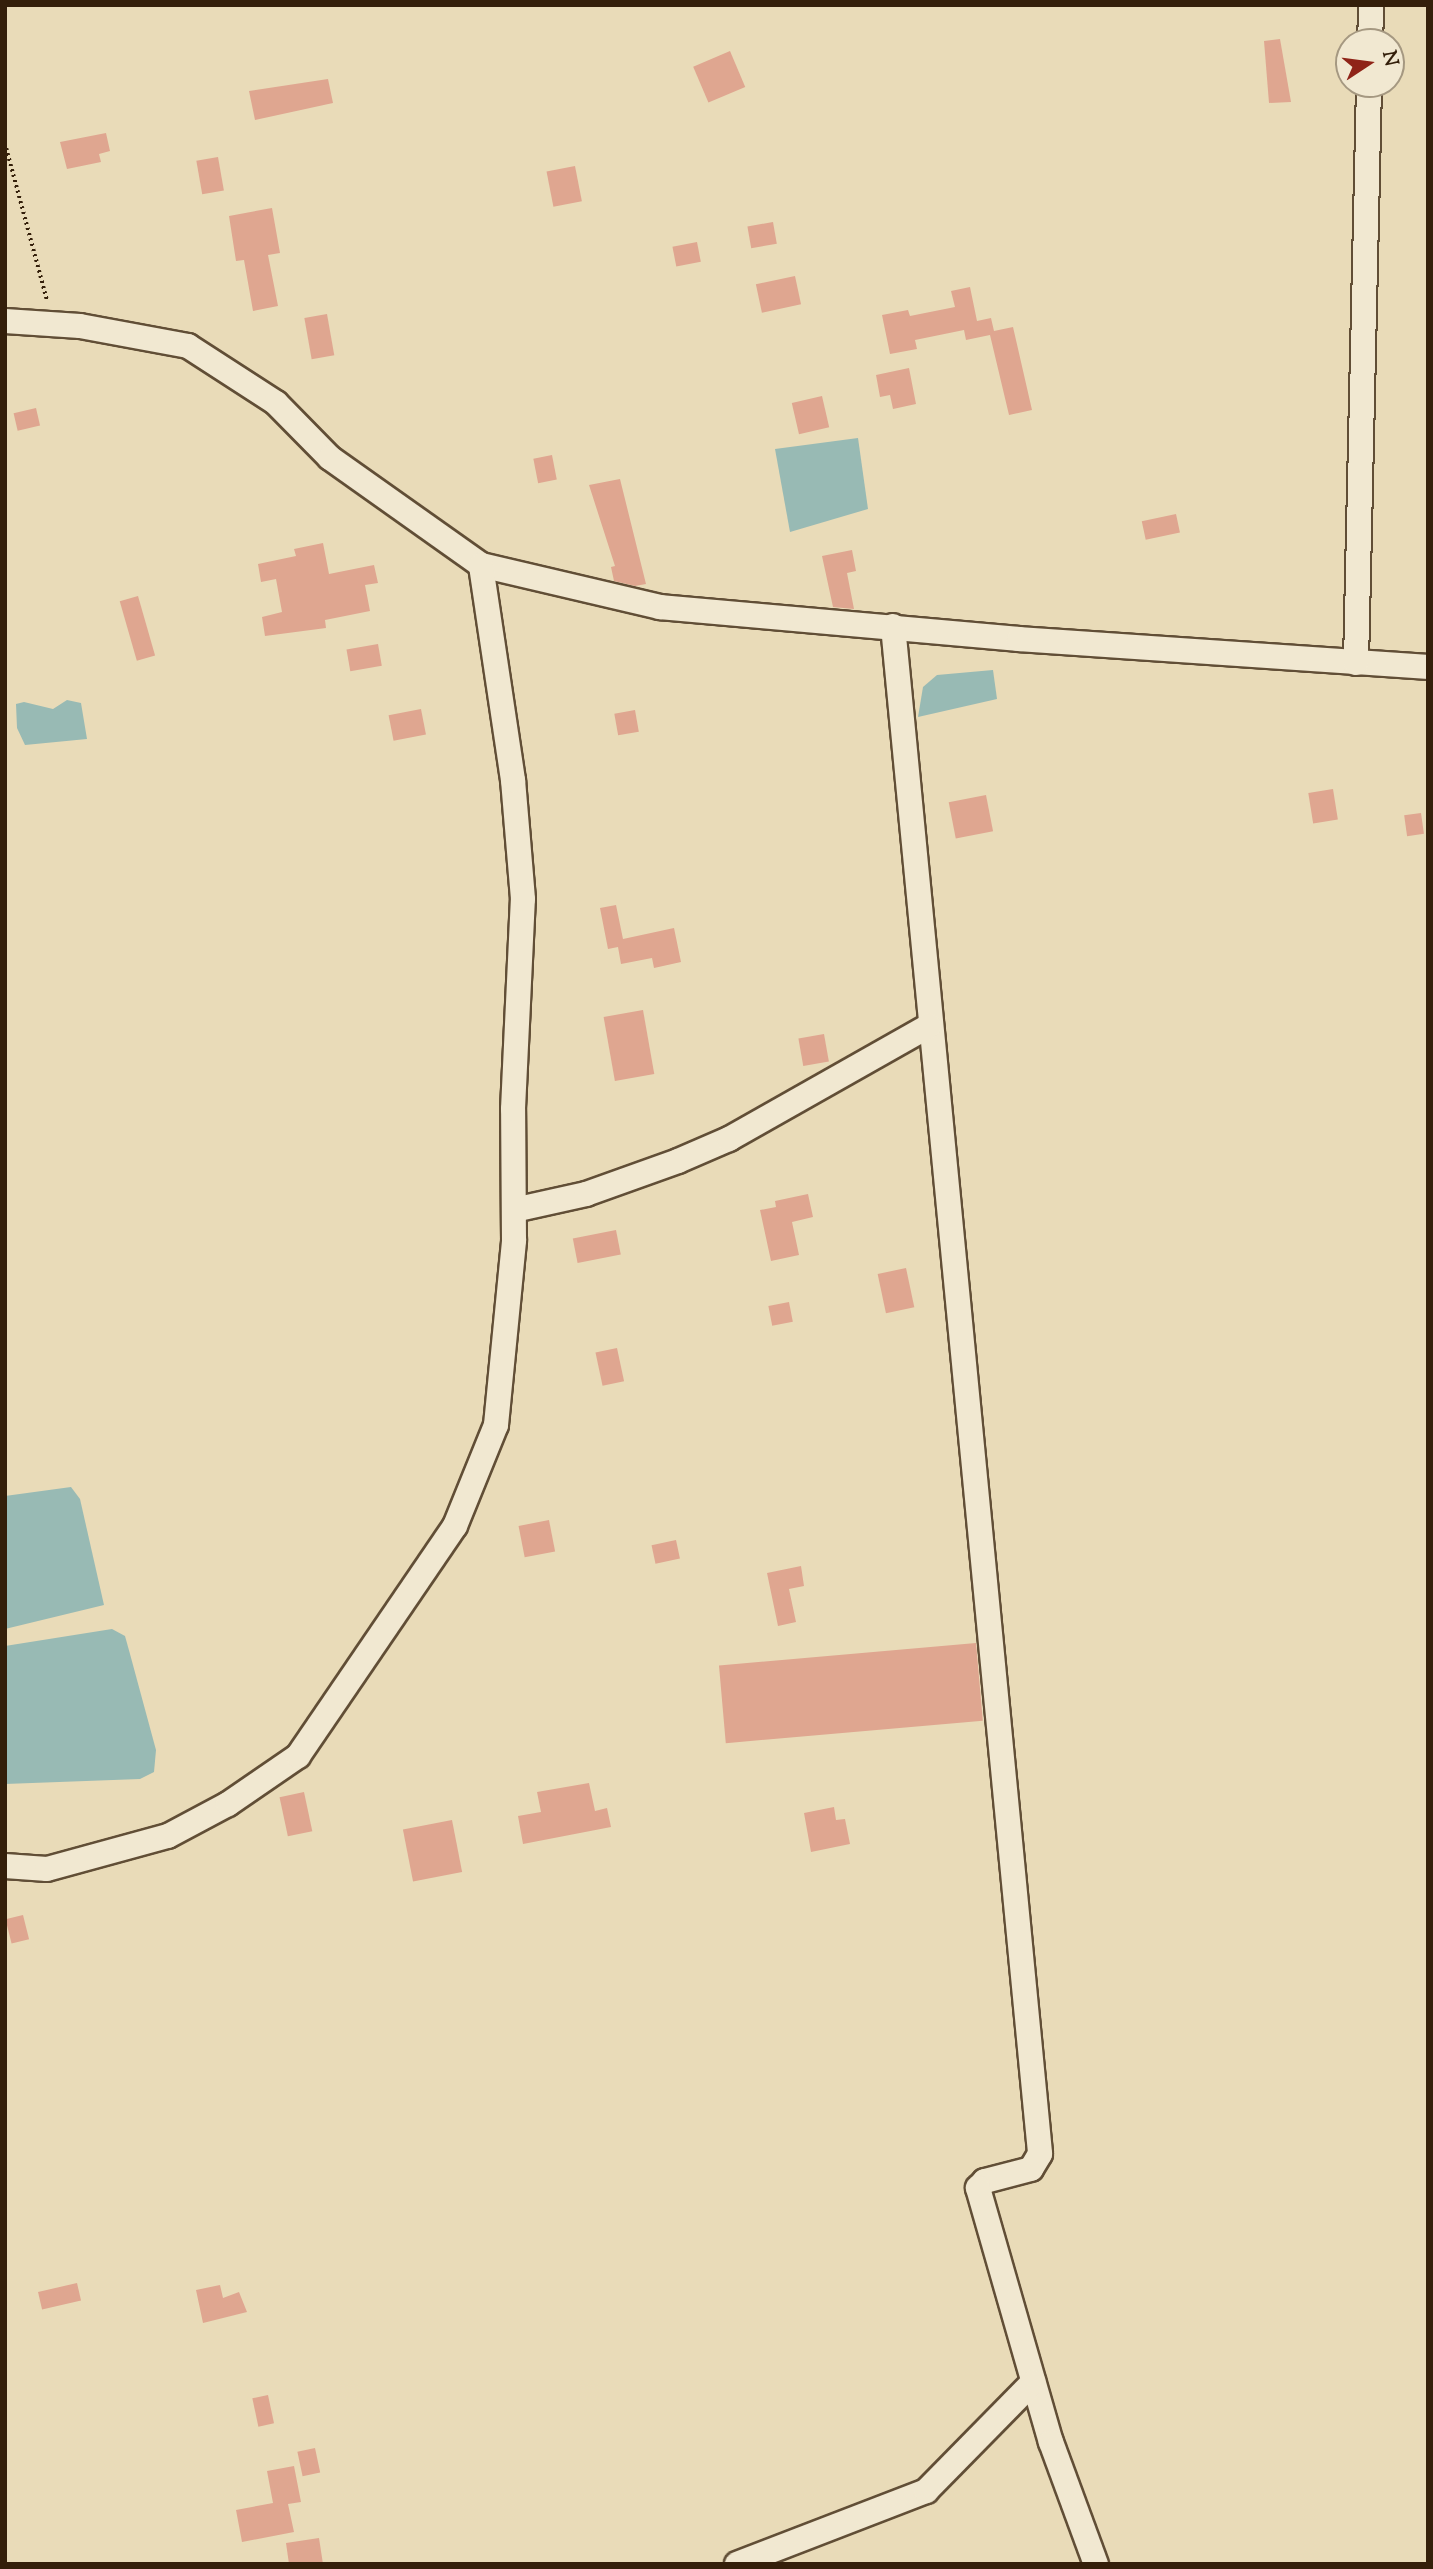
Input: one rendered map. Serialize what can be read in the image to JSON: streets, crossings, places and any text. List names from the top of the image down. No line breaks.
{"north":"right"}
